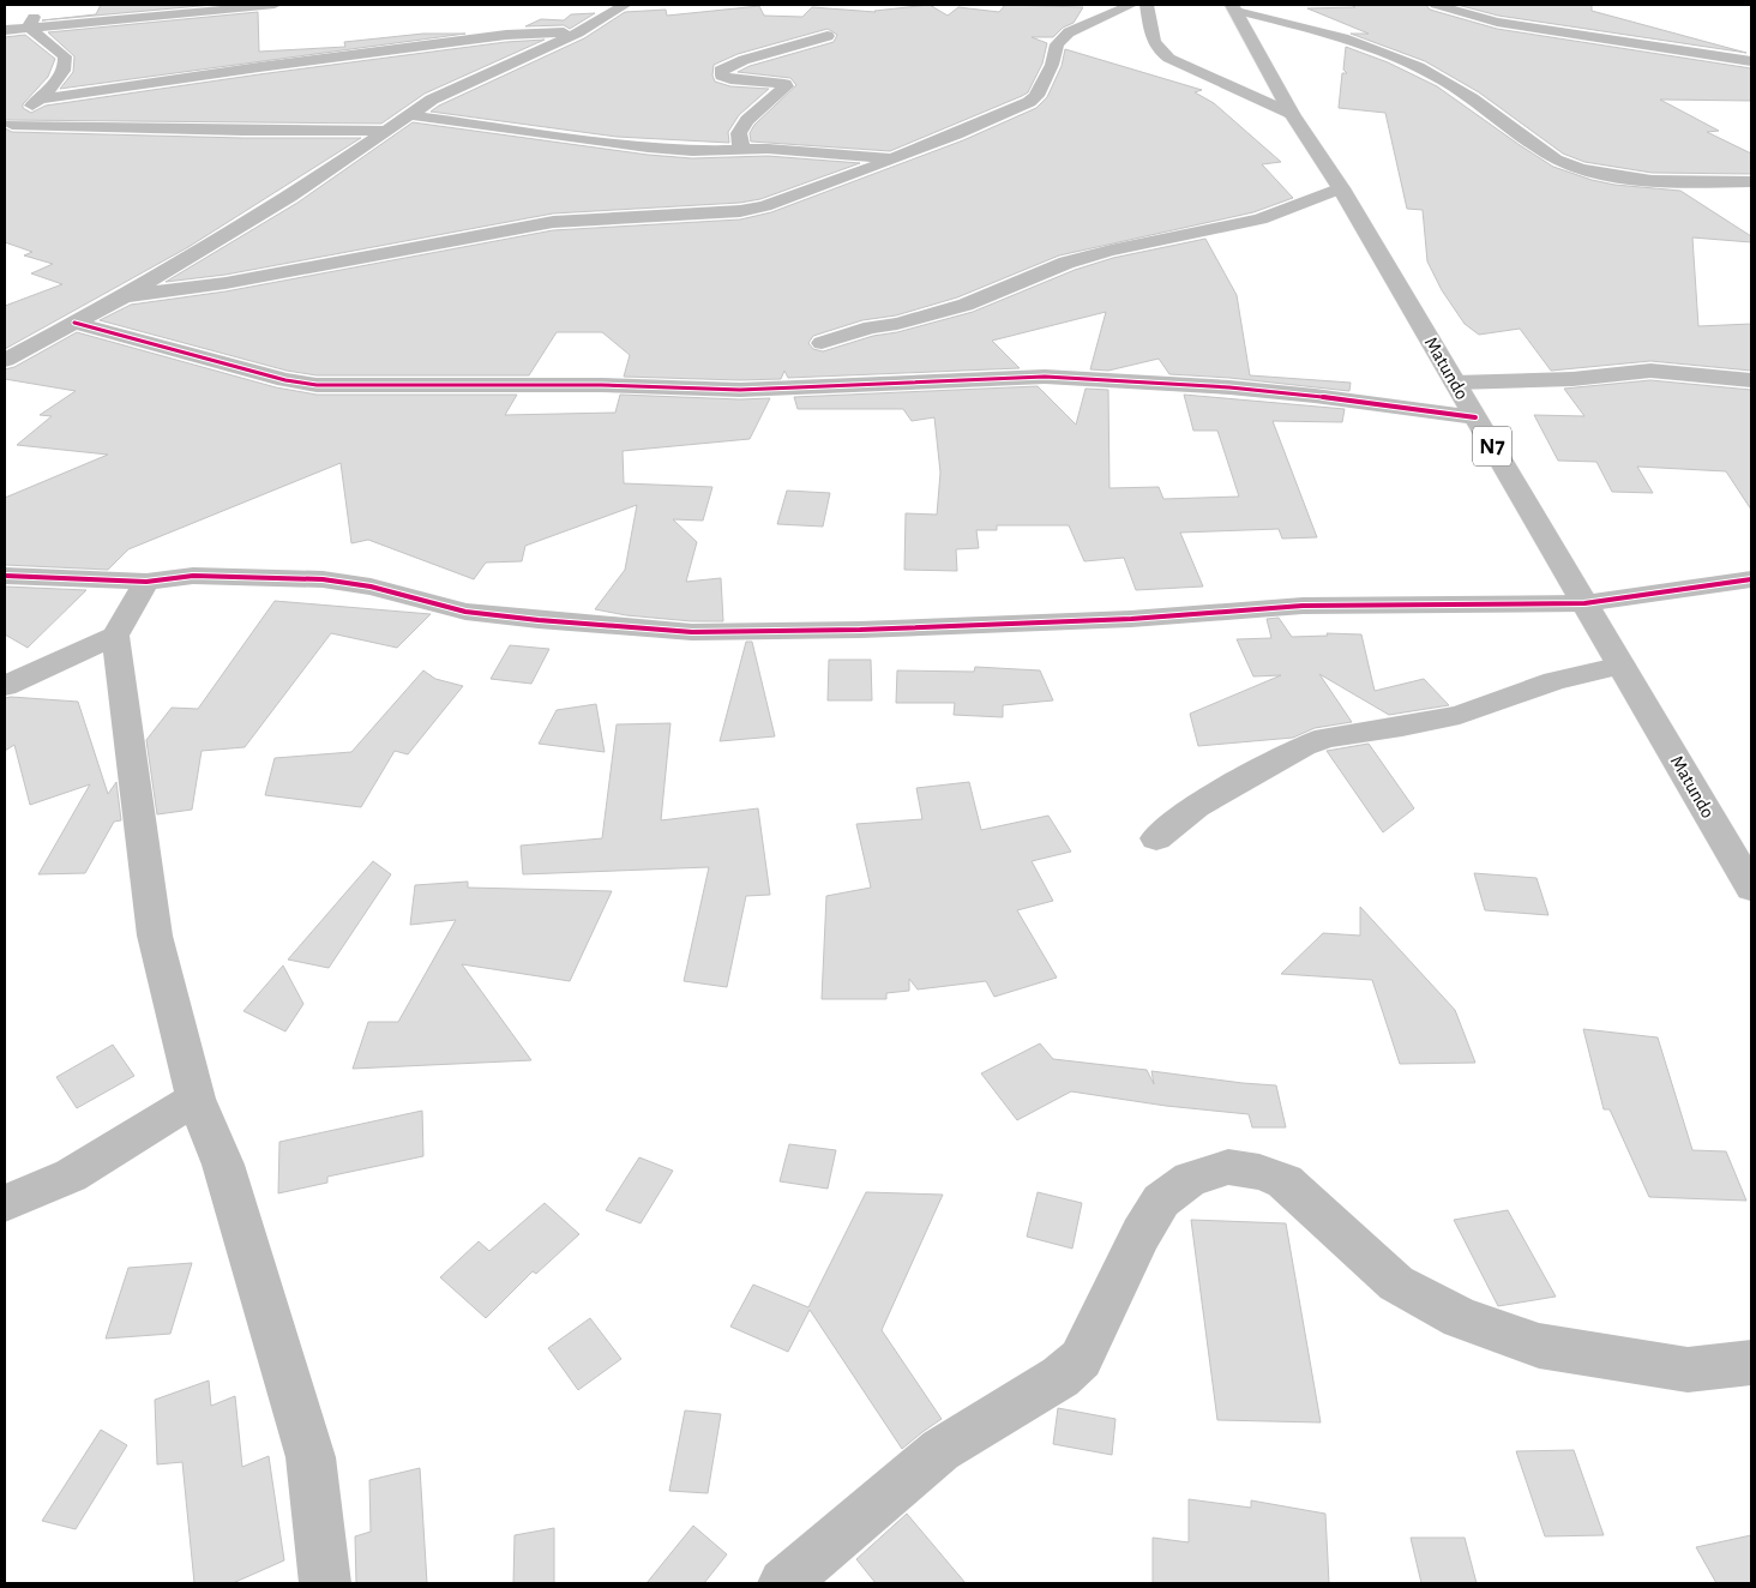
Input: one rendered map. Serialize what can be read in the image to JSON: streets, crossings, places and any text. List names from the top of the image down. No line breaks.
{"streets":{"street":["Matundo","N7"]}}
